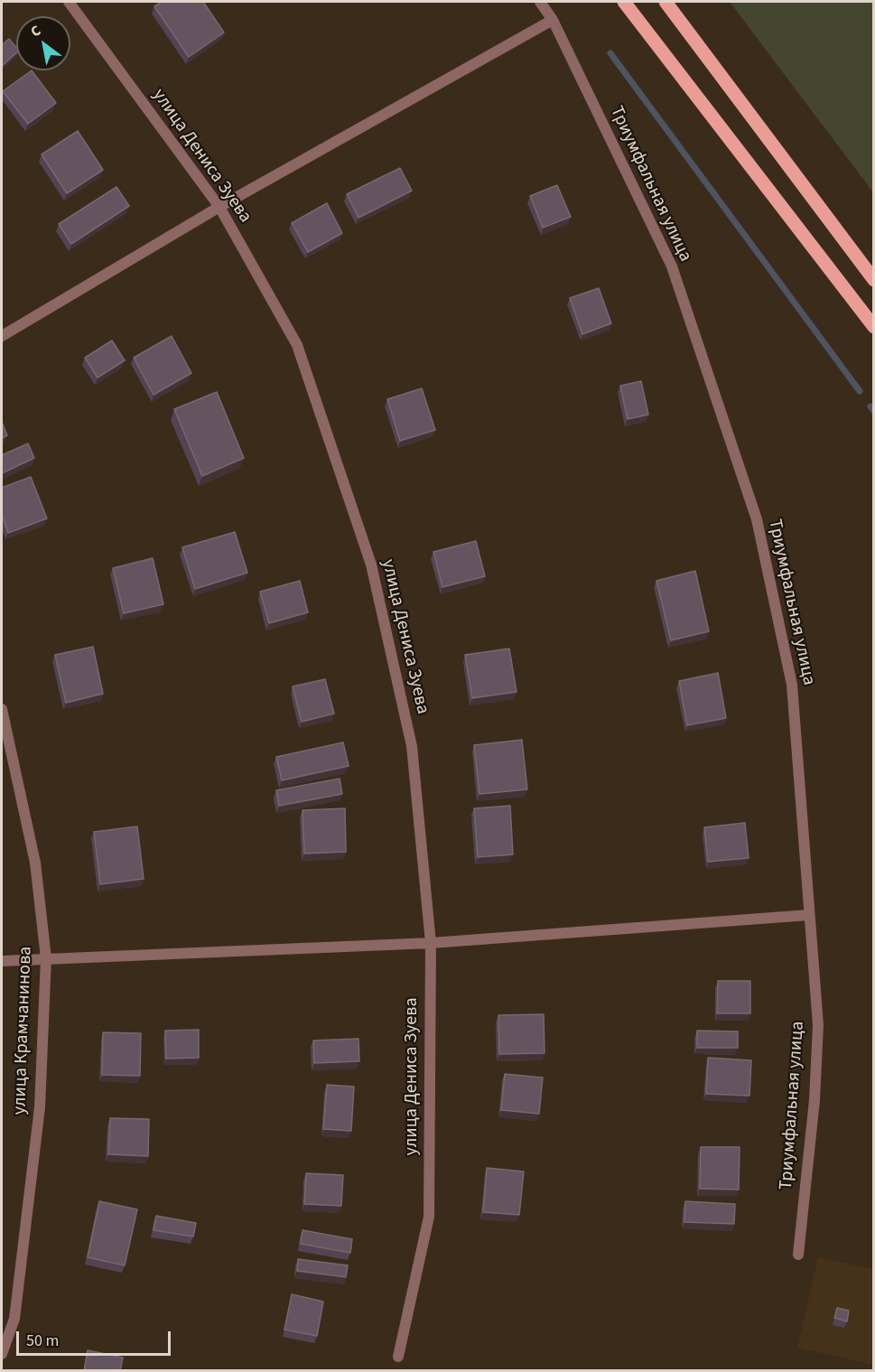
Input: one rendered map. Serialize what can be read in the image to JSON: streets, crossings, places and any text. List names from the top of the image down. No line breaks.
{"streets":{"street":["улица Дениса Зуева","Триумфальная улица","улица Крамчанинова"]},"scale_bar":"50 m","north":"top left"}
